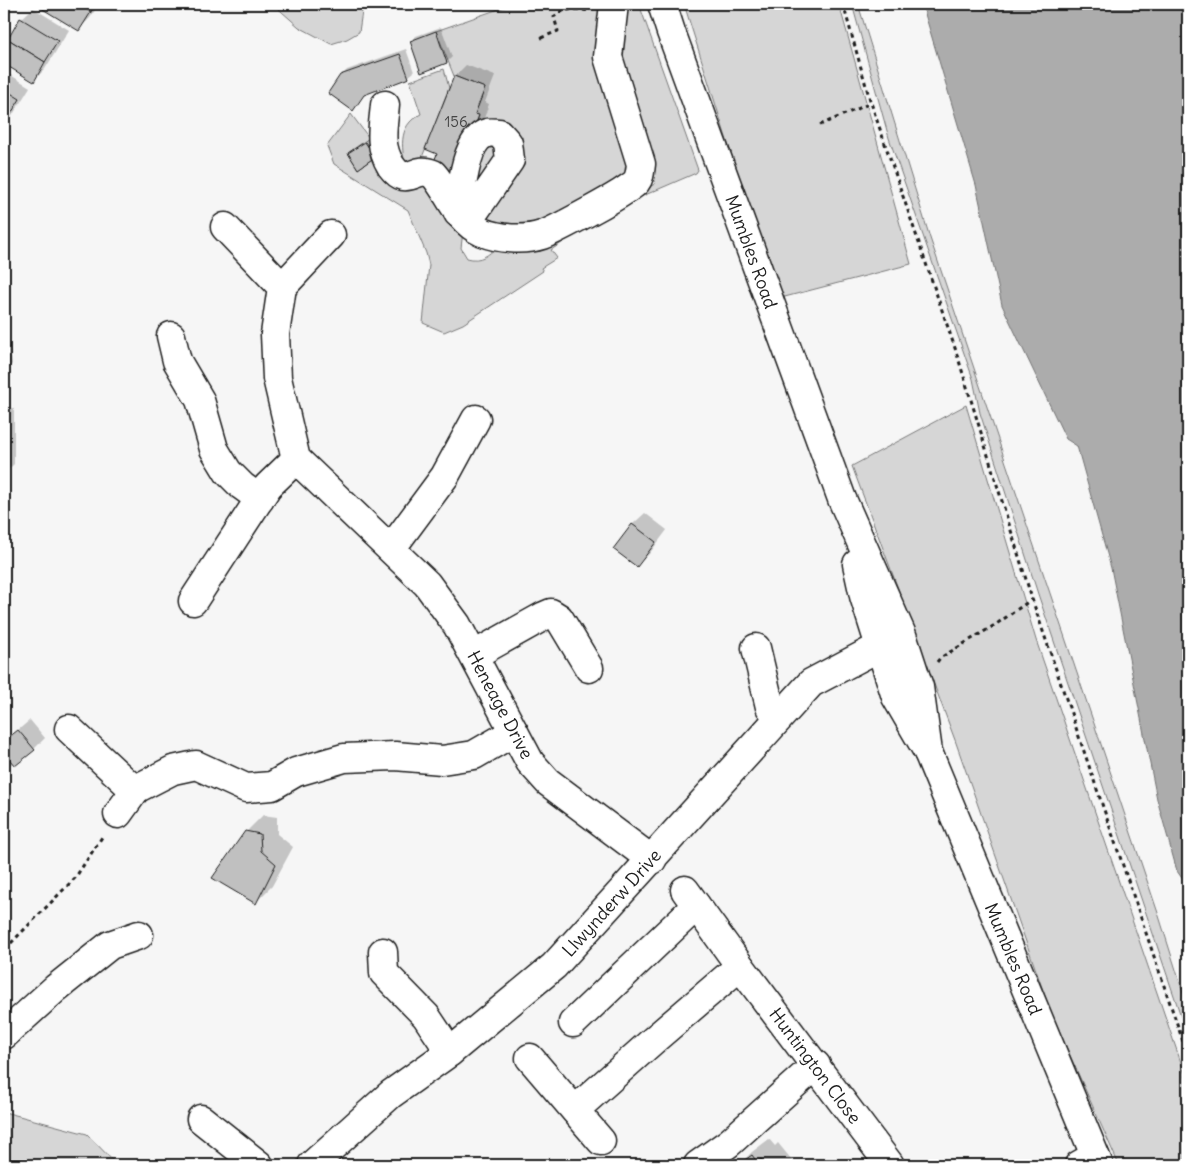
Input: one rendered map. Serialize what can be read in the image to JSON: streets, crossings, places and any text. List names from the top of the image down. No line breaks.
{"streets":{"street":["Mumbles Road","Heneage Drive","Llwynderw Drive","Huntington Close"]},"crossings":[["Mumbles Road","Llwynderw Drive"],["Heneage Drive","Llwynderw Drive"]],"house_numbers":["156"]}
